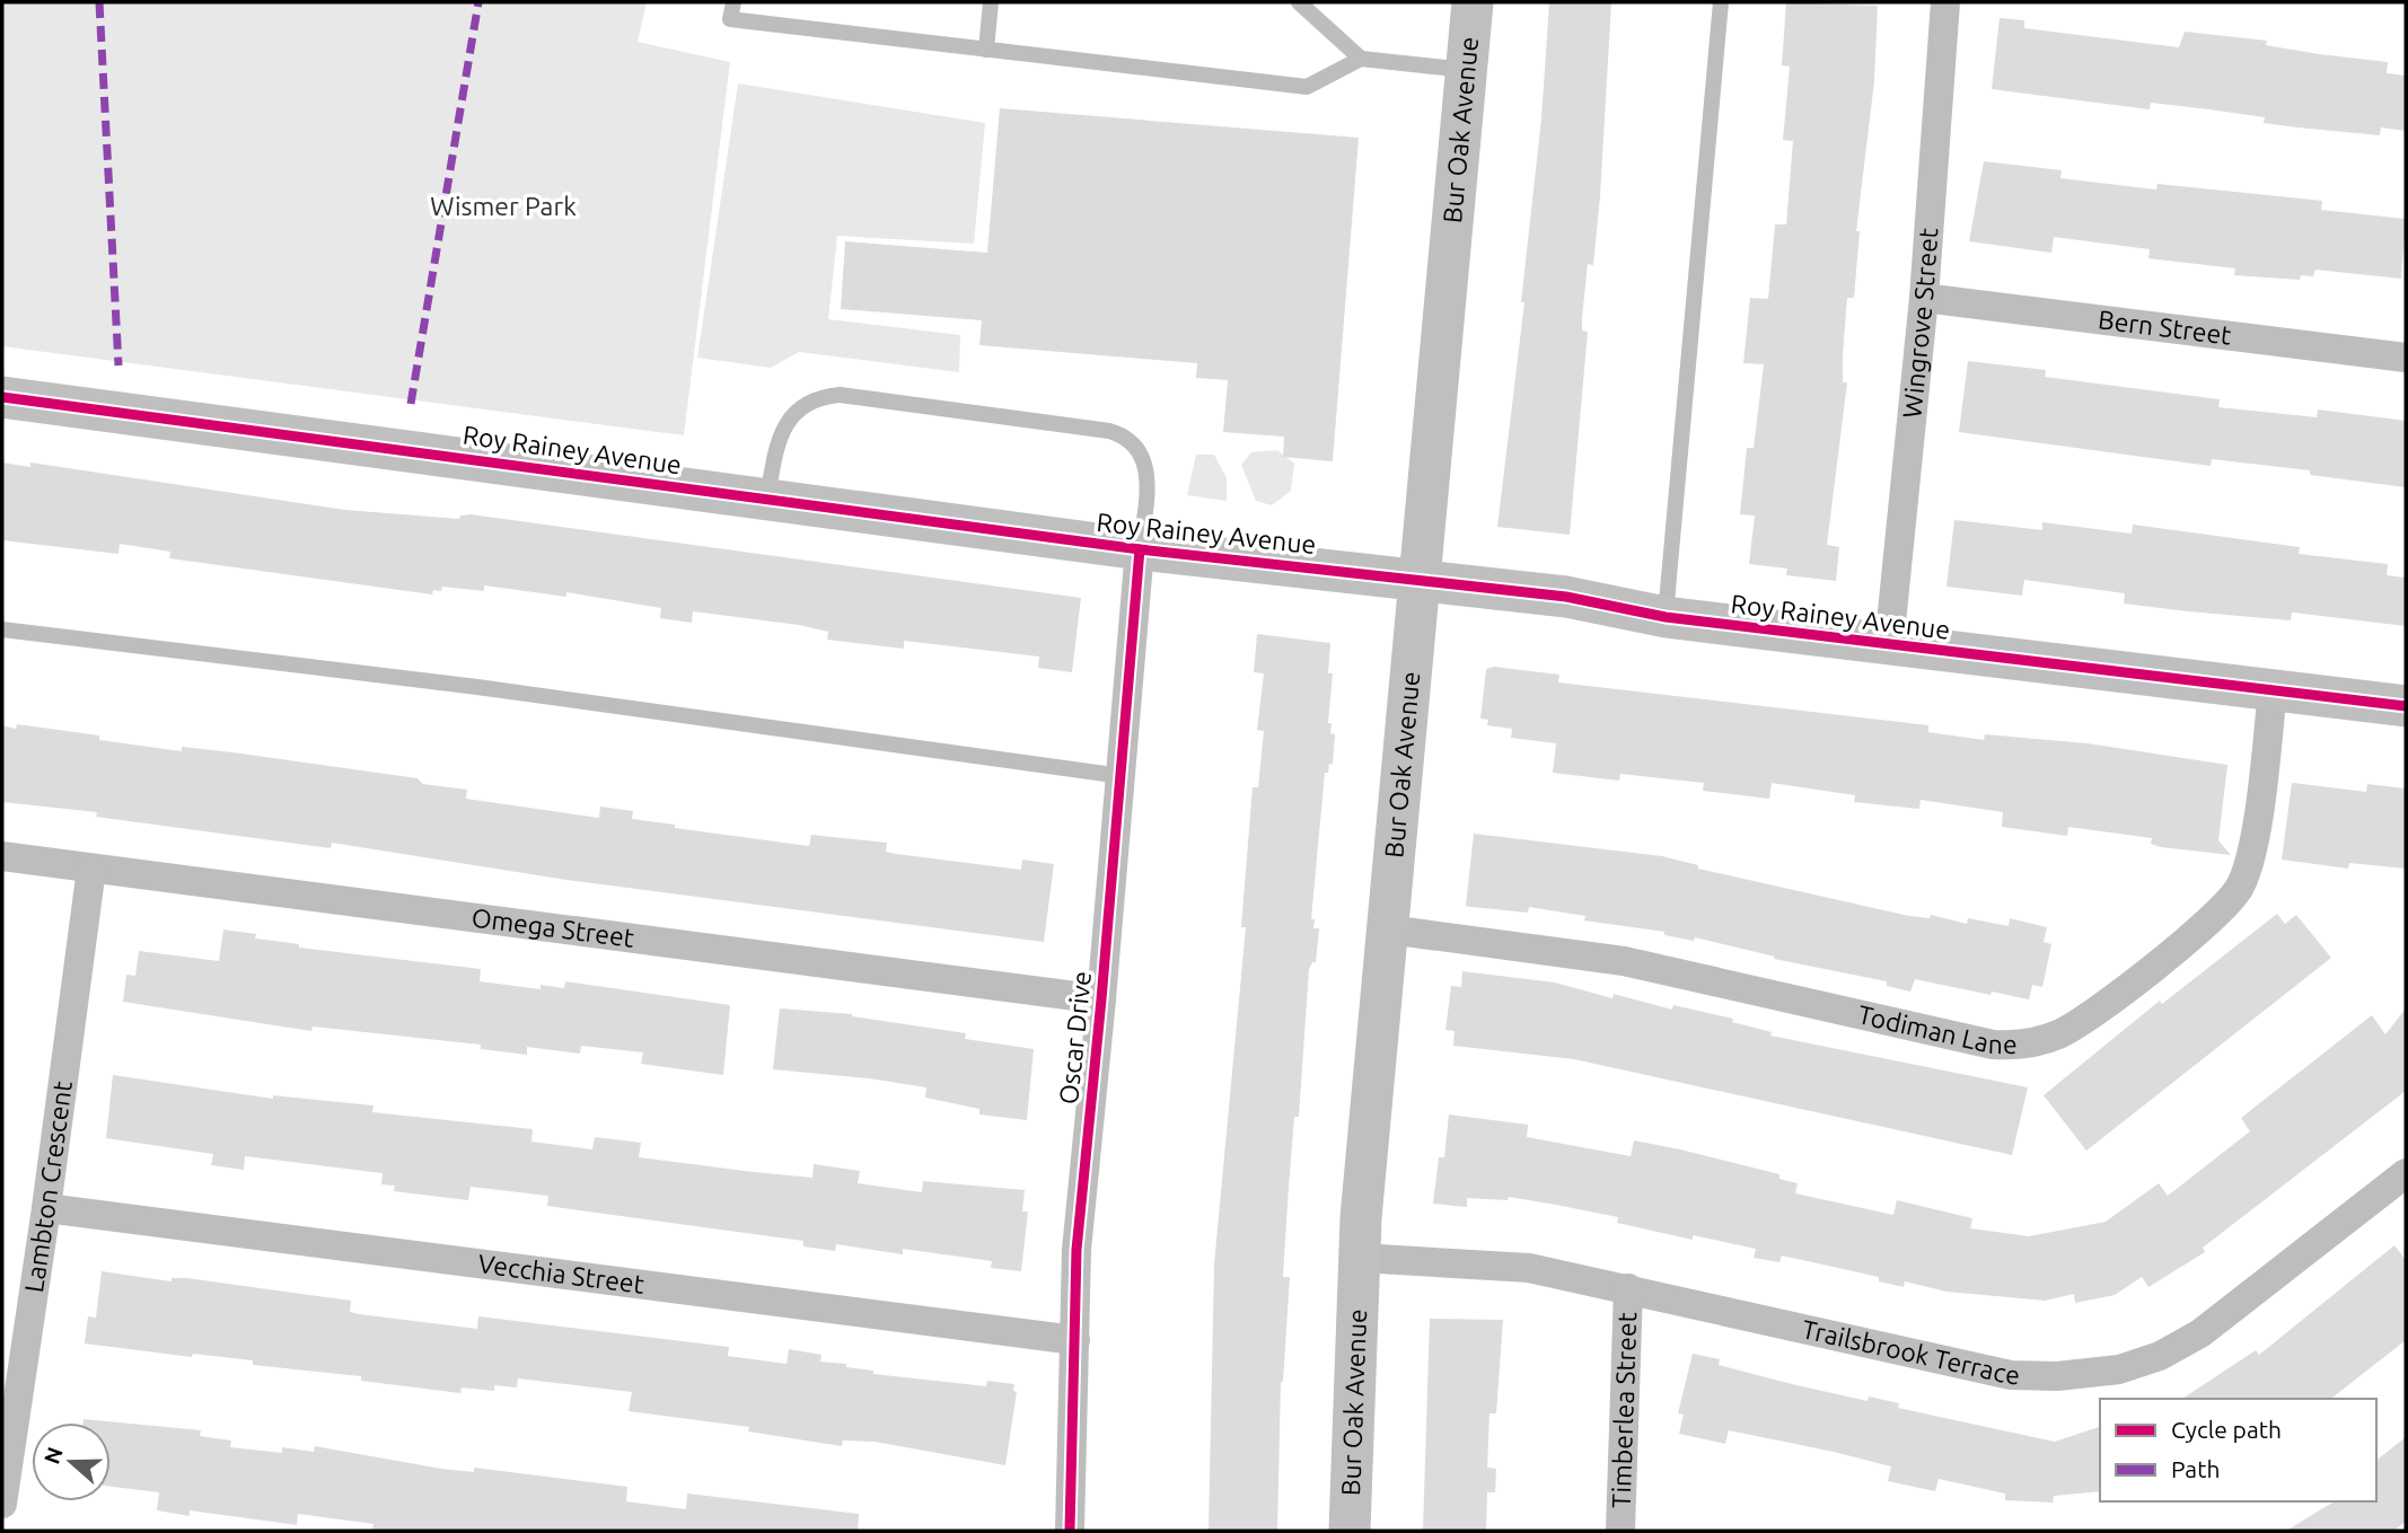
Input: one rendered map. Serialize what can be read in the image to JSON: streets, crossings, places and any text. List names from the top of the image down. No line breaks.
{"streets":{"street":["Bur Oak Avenue","Wingrove Street","Bern Street","Roy Rainey Avenue","Omega Street","Todiman Lane","Oscar Drive","Lambton Crescent","Vecchia Street","Trailsbrook Terrace","Timberlea Street"]},"crossings":[["Bur Oak Avenue","Roy Rainey Avenue"],["Bur Oak Avenue","Todiman Lane"],["Bur Oak Avenue","Trailsbrook Terrace"],["Wingrove Street","Bern Street"],["Wingrove Street","Roy Rainey Avenue"],["Roy Rainey Avenue","Todiman Lane"],["Roy Rainey Avenue","Oscar Drive"],["Omega Street","Oscar Drive"],["Omega Street","Lambton Crescent"],["Oscar Drive","Vecchia Street"],["Lambton Crescent","Vecchia Street"],["Trailsbrook Terrace","Timberlea Street"]],"parks":["Wismer Park"],"legend":["Cycle path","Path"],"north":"left"}
